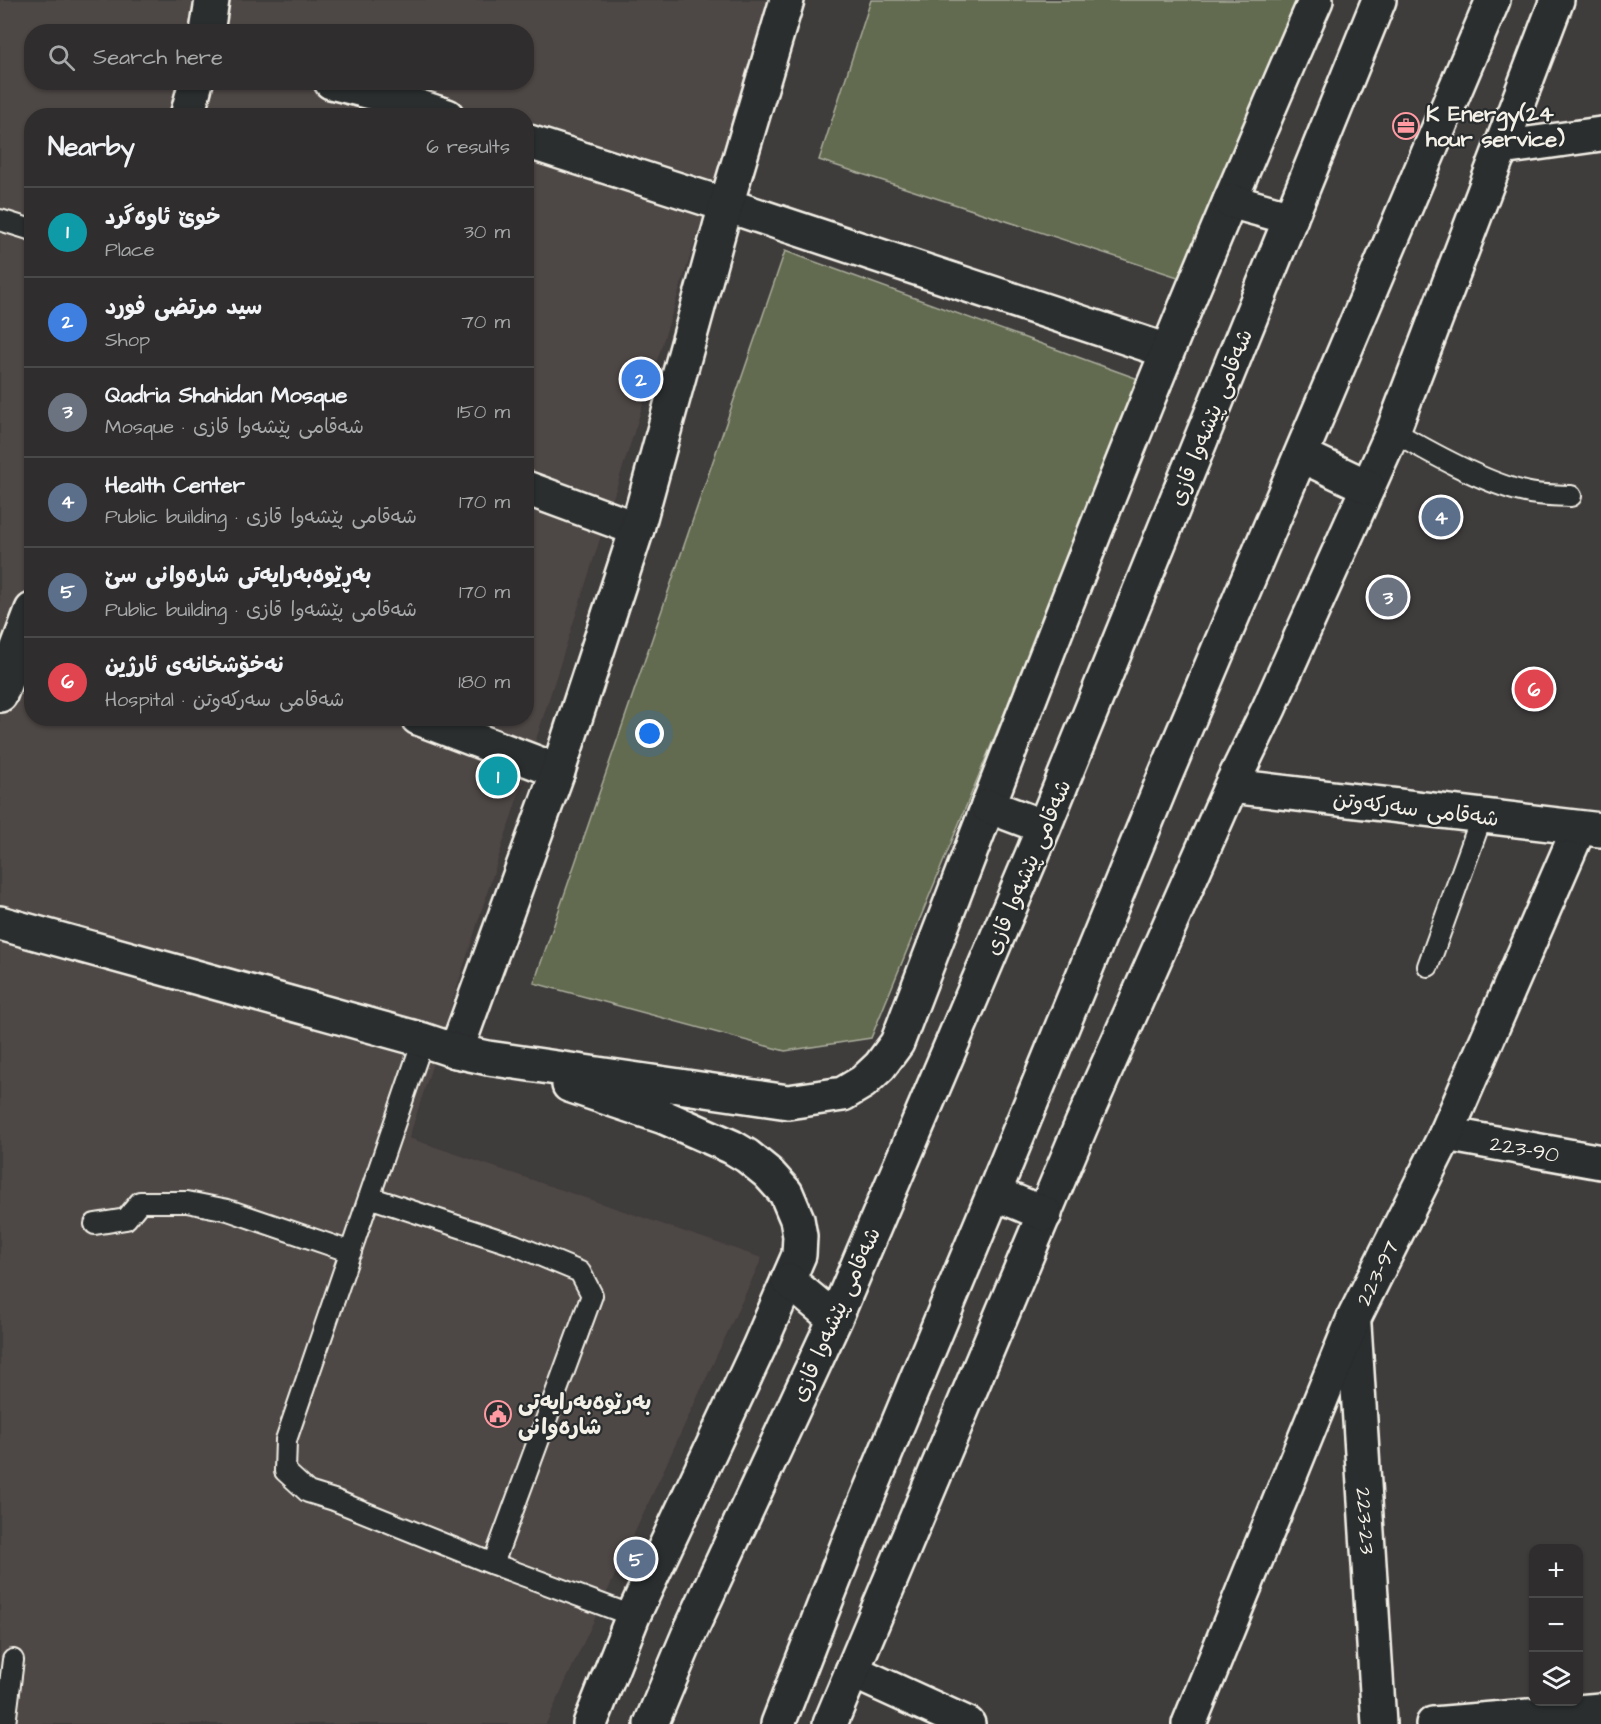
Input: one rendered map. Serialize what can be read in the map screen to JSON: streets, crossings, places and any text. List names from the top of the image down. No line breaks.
{"streets":{"main road":["شەقامی پێشەوا قازی","شەقامی سەرکەوتن","223-90","223-97","223-23"]},"crossings":[["شەقامی سەرکەوتن","223-97"],["223-90","223-97"],["223-97","223-23"]],"places":{"office":["K Energy(24 hour service)"],"public building":["بەرێوەبەرایەتی شارەوانی"]},"page":{"search":"Search here","heading":["Nearby","6 results"],"list":[{"mark":"1","name":"خوێ ئاوەگرد","note":"Place","value":"30 m"},{"mark":"2","name":"سيد مرتضى فورد","note":"Shop","value":"70 m"},{"mark":"3","name":"Qadria Shahidan Mosque","note":"Mosque · شەقامی پێشەوا قازی","value":"150 m"},{"mark":"4","name":"Health Center","note":"Public building · شەقامی پێشەوا قازی","value":"170 m"},{"mark":"5","name":"بەڕێوەبەرایەتی شارەوانی سێ","note":"Public building · شەقامی پێشەوا قازی","value":"170 m"},{"mark":"6","name":"نەخۆشخانەی ئارژین","note":"Hospital · شەقامی سەرکەوتن","value":"180 m"}],"pins":["2","4","3","6","1","5"],"map_buttons":["+","−"]}}
